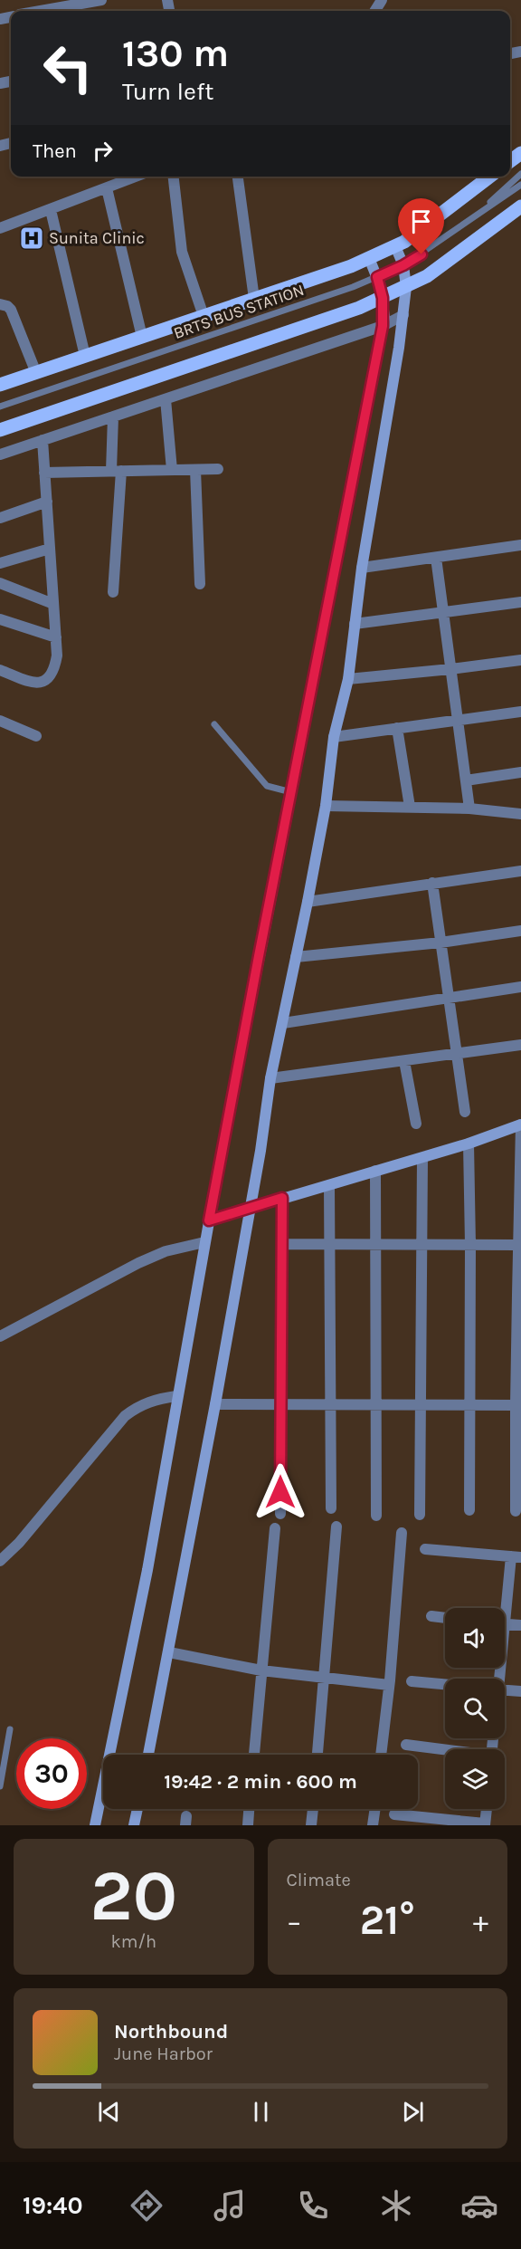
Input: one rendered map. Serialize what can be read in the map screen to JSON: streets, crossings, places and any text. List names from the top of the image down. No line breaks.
{"streets":{"lane":["BRTS BUS STATION"]},"places":{"hospital":["Sunita Clinic"]},"page":{"turn":["130 m","Turn left"],"then":"Then","limit":"30","trip":"19:42 · 2 min · 600 m","tile":[["20","km/h"],"Climate"],"heat":["−","21°","+"],"song":["Northbound","June Harbor"],"tabs":"19:40"}}
